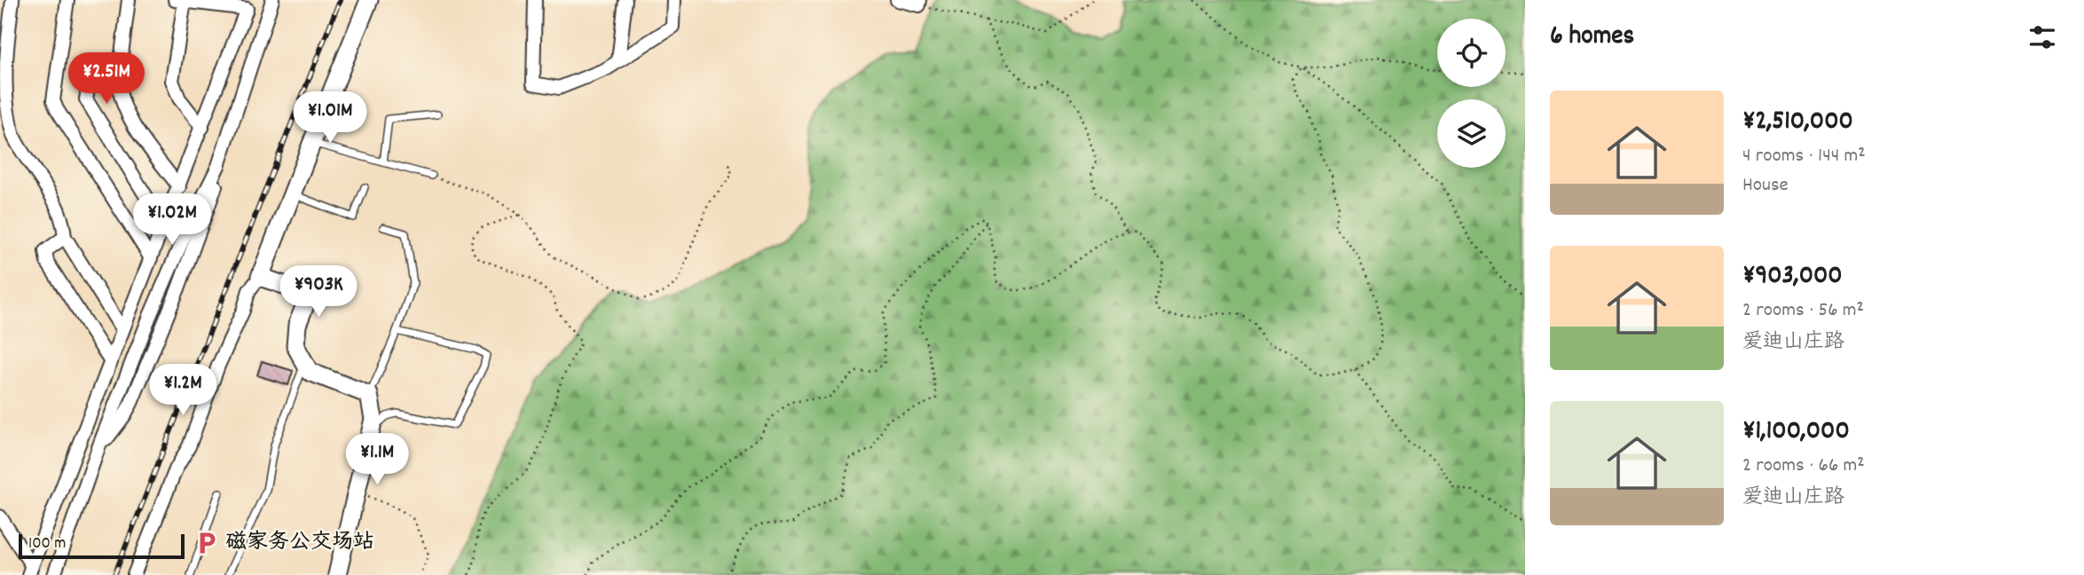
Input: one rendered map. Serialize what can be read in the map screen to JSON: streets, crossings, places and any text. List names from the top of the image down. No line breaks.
{"places":{"parking":["磁家务公交场站"]},"scale_bar":"100 m","page":{"heading":"6 homes","price":["¥2.51M","¥1.01M","¥1.02M","¥903K","¥1.2M","¥1.1M"],"list":[{"name":"¥2,510,000","note":"4 rooms · 144 m² · House"},{"name":"¥903,000","note":"2 rooms · 56 m² · 爱迪山庄路"},{"name":"¥1,100,000","note":"2 rooms · 66 m² · 爱迪山庄路"}],"scale":"100 m"}}
